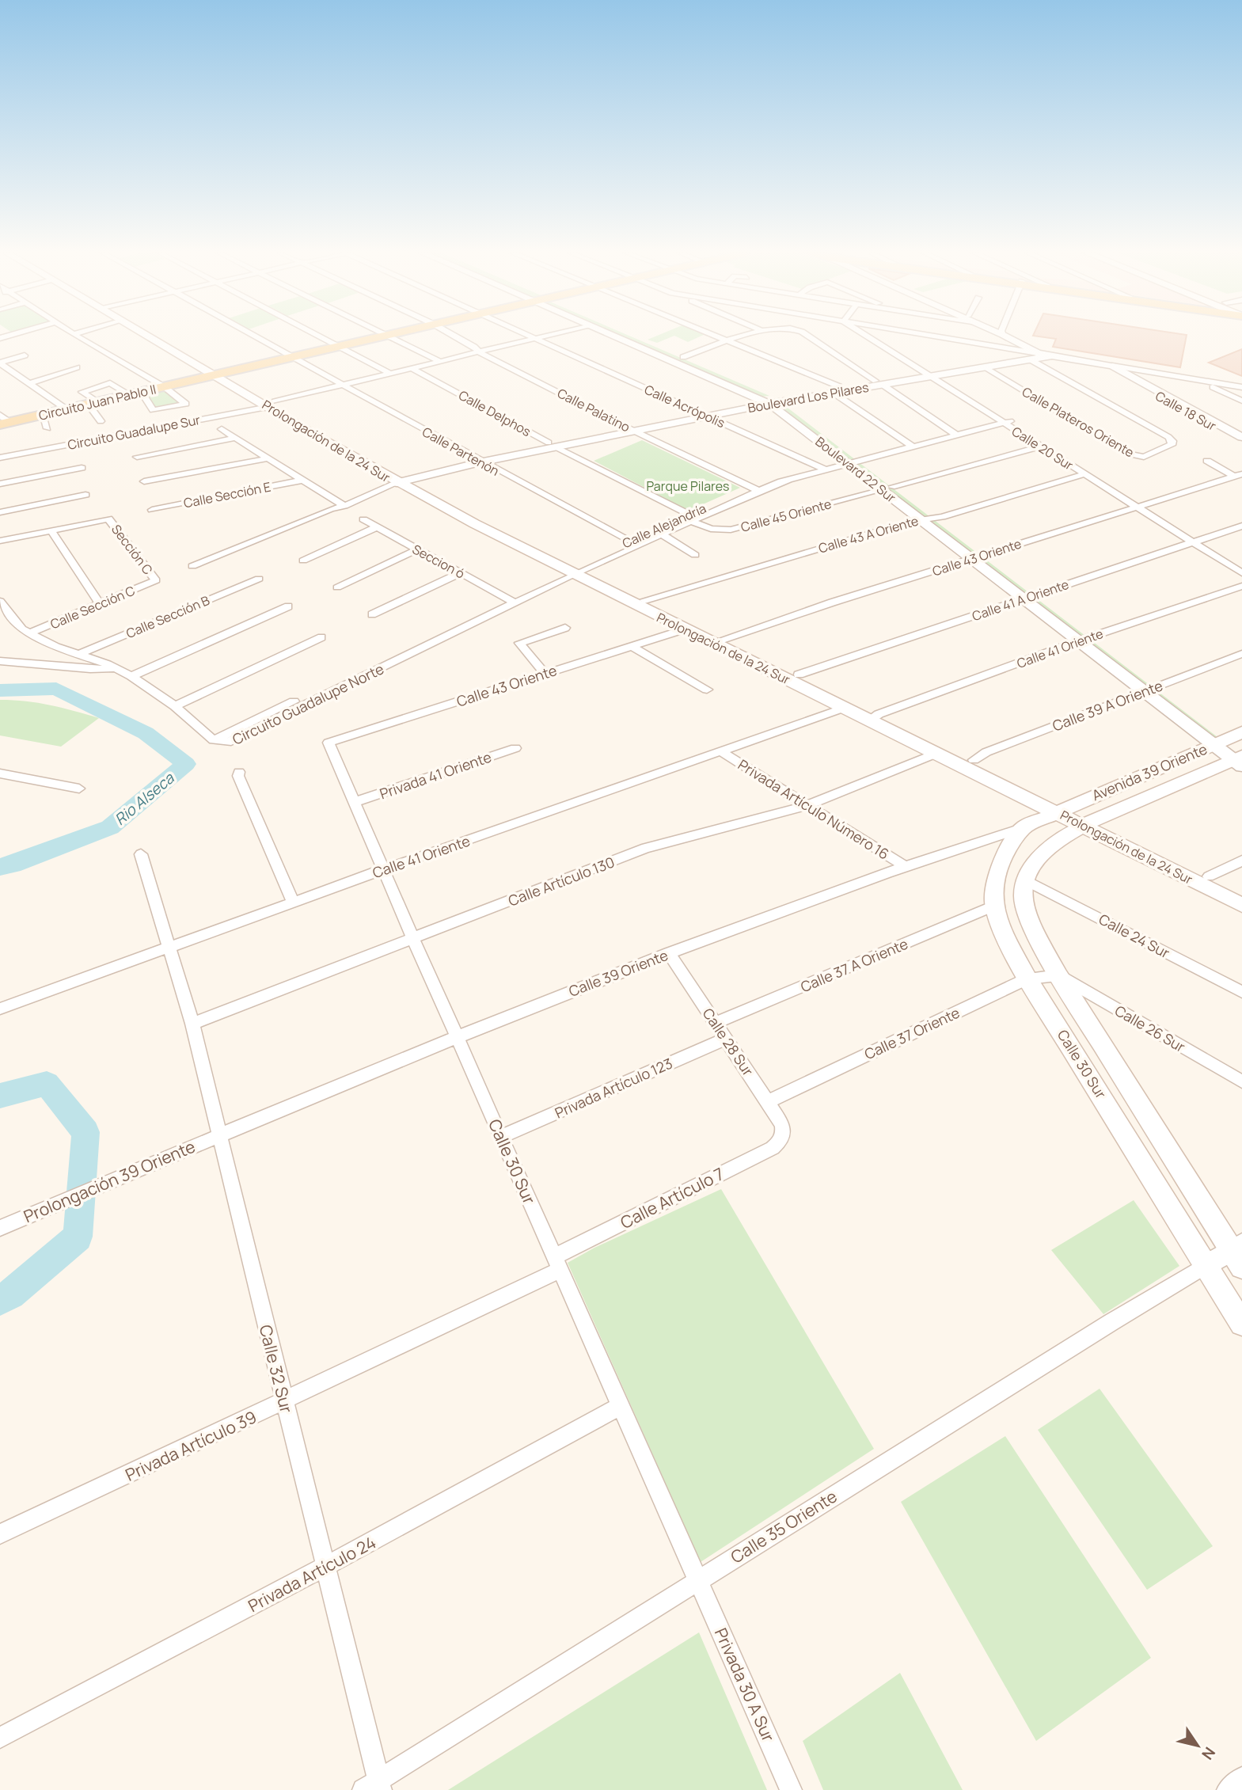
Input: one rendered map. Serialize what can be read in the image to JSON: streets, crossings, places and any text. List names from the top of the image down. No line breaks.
{"streets":{"main road":["Circuito Juan Pablo II","Prolongación de la 24 Sur","Avenida 39 Oriente","Calle 30 Sur"],"street":["Boulevard Los Pilares","Calle Acrópolis","Calle Palatino","Calle 18 Sur","Calle Delphos","Calle Plateros Oriente","Circuito Guadalupe Sur","Calle 20 Sur","Calle Partenón","Boulevard 22 Sur","Calle Sección E","Calle 45 Oriente","Calle Alejandría","Calle 43 A Oriente","Sección C","Calle 43 Oriente","Seccion ó","Calle 41 A Oriente","Calle Sección C","Calle Sección B","Calle 41 Oriente","Circuito Guadalupe Norte","Calle 39 A Oriente","Privada 41 Oriente","Privada Artículo Número 16","Calle Artículo 130","Calle 24 Sur","Calle 37 A Oriente","Calle 39 Oriente","Calle 26 Sur","Calle 37 Oriente","Calle 28 Sur","Privada Artículo 123","Prolongación 39 Oriente","Calle Artículo 7","Calle 32 Sur","Privada Artículo 39","Calle 35 Oriente","Privada Artículo 24","Privada 30 A Sur"]},"crossings":[["Boulevard Los Pilares","Calle Acrópolis"],["Boulevard Los Pilares","Calle Palatino"],["Boulevard Los Pilares","Calle Delphos"],["Boulevard Los Pilares","Calle Plateros Oriente"],["Boulevard Los Pilares","Prolongación de la 24 Sur"],["Boulevard Los Pilares","Calle 20 Sur"],["Boulevard Los Pilares","Calle Partenón"],["Boulevard Los Pilares","Boulevard 22 Sur"],["Circuito Juan Pablo II","Prolongación de la 24 Sur"],["Circuito Juan Pablo II","Calle Partenón"],["Calle Acrópolis","Circuito Guadalupe Sur"],["Calle Acrópolis","Calle Alejandría"],["Calle Palatino","Circuito Guadalupe Sur"],["Calle Palatino","Calle Alejandría"],["Calle Delphos","Circuito Guadalupe Sur"],["Calle Delphos","Calle 45 Oriente"],["Calle Delphos","Calle Alejandría"],["Circuito Guadalupe Sur","Prolongación de la 24 Sur"],["Circuito Guadalupe Sur","Calle Partenón"],["Prolongación de la 24 Sur","Calle Alejandría"],["Prolongación de la 24 Sur","Calle 43 A Oriente"],["Prolongación de la 24 Sur","Calle 43 Oriente"],["Prolongación de la 24 Sur","Calle 41 A Oriente"],["Prolongación de la 24 Sur","Calle 41 Oriente"],["Prolongación de la 24 Sur","Circuito Guadalupe Norte"],["Prolongación de la 24 Sur","Calle 39 A Oriente"],["Prolongación de la 24 Sur","Avenida 39 Oriente"],["Prolongación de la 24 Sur","Calle Artículo 130"],["Prolongación de la 24 Sur","Calle 30 Sur"],["Calle 20 Sur","Calle 45 Oriente"],["Calle 20 Sur","Calle Alejandría"],["Calle 20 Sur","Calle 43 A Oriente"],["Calle 20 Sur","Calle 43 Oriente"],["Calle 20 Sur","Calle 41 A Oriente"],["Calle Partenón","Calle Alejandría"],["Boulevard 22 Sur","Calle 45 Oriente"],["Boulevard 22 Sur","Calle Alejandría"],["Boulevard 22 Sur","Calle 43 A Oriente"],["Boulevard 22 Sur","Calle 43 Oriente"],["Boulevard 22 Sur","Calle 41 A Oriente"],["Boulevard 22 Sur","Calle 41 Oriente"],["Boulevard 22 Sur","Calle 39 A Oriente"],["Boulevard 22 Sur","Avenida 39 Oriente"],["Calle 45 Oriente","Calle Alejandría"],["Calle Alejandría","Circuito Guadalupe Norte"],["Sección C","Calle Sección C"],["Calle 43 Oriente","Calle 30 Sur"],["Seccion ó","Circuito Guadalupe Norte"],["Calle 41 Oriente","Privada Artículo Número 16"],["Calle 41 Oriente","Calle 30 Sur"],["Calle 41 Oriente","Calle 32 Sur"],["Avenida 39 Oriente","Calle 30 Sur"],["Privada 41 Oriente","Calle 30 Sur"],["Privada Artículo Número 16","Calle Artículo 130"],["Privada Artículo Número 16","Calle 39 Oriente"],["Calle Artículo 130","Calle 30 Sur"],["Calle Artículo 130","Calle 32 Sur"],["Calle 24 Sur","Calle 30 Sur"],["Calle 37 A Oriente","Calle 28 Sur"],["Calle 37 A Oriente","Calle 30 Sur"],["Calle 39 Oriente","Calle 28 Sur"],["Calle 39 Oriente","Calle 30 Sur"],["Calle 39 Oriente","Prolongación 39 Oriente"],["Calle 39 Oriente","Calle 32 Sur"],["Calle 26 Sur","Calle 37 Oriente"],["Calle 26 Sur","Calle 30 Sur"],["Calle 37 Oriente","Calle 28 Sur"],["Calle 37 Oriente","Calle 30 Sur"],["Calle 28 Sur","Privada Artículo 123"],["Calle 28 Sur","Calle Artículo 7"],["Calle 30 Sur","Privada Artículo 123"],["Calle 30 Sur","Calle Artículo 7"],["Calle 30 Sur","Privada Artículo 39"],["Calle 30 Sur","Calle 35 Oriente"],["Calle 30 Sur","Privada Artículo 24"],["Calle 30 Sur","Privada 30 A Sur"],["Prolongación 39 Oriente","Calle 32 Sur"],["Calle Artículo 7","Privada Artículo 39"],["Calle 32 Sur","Privada Artículo 39"],["Calle 32 Sur","Calle 35 Oriente"],["Calle 32 Sur","Privada Artículo 24"],["Calle 35 Oriente","Privada 30 A Sur"]],"water":["Rio Alseca"],"parks":["Parque Pilares"],"north":"bottom right"}
